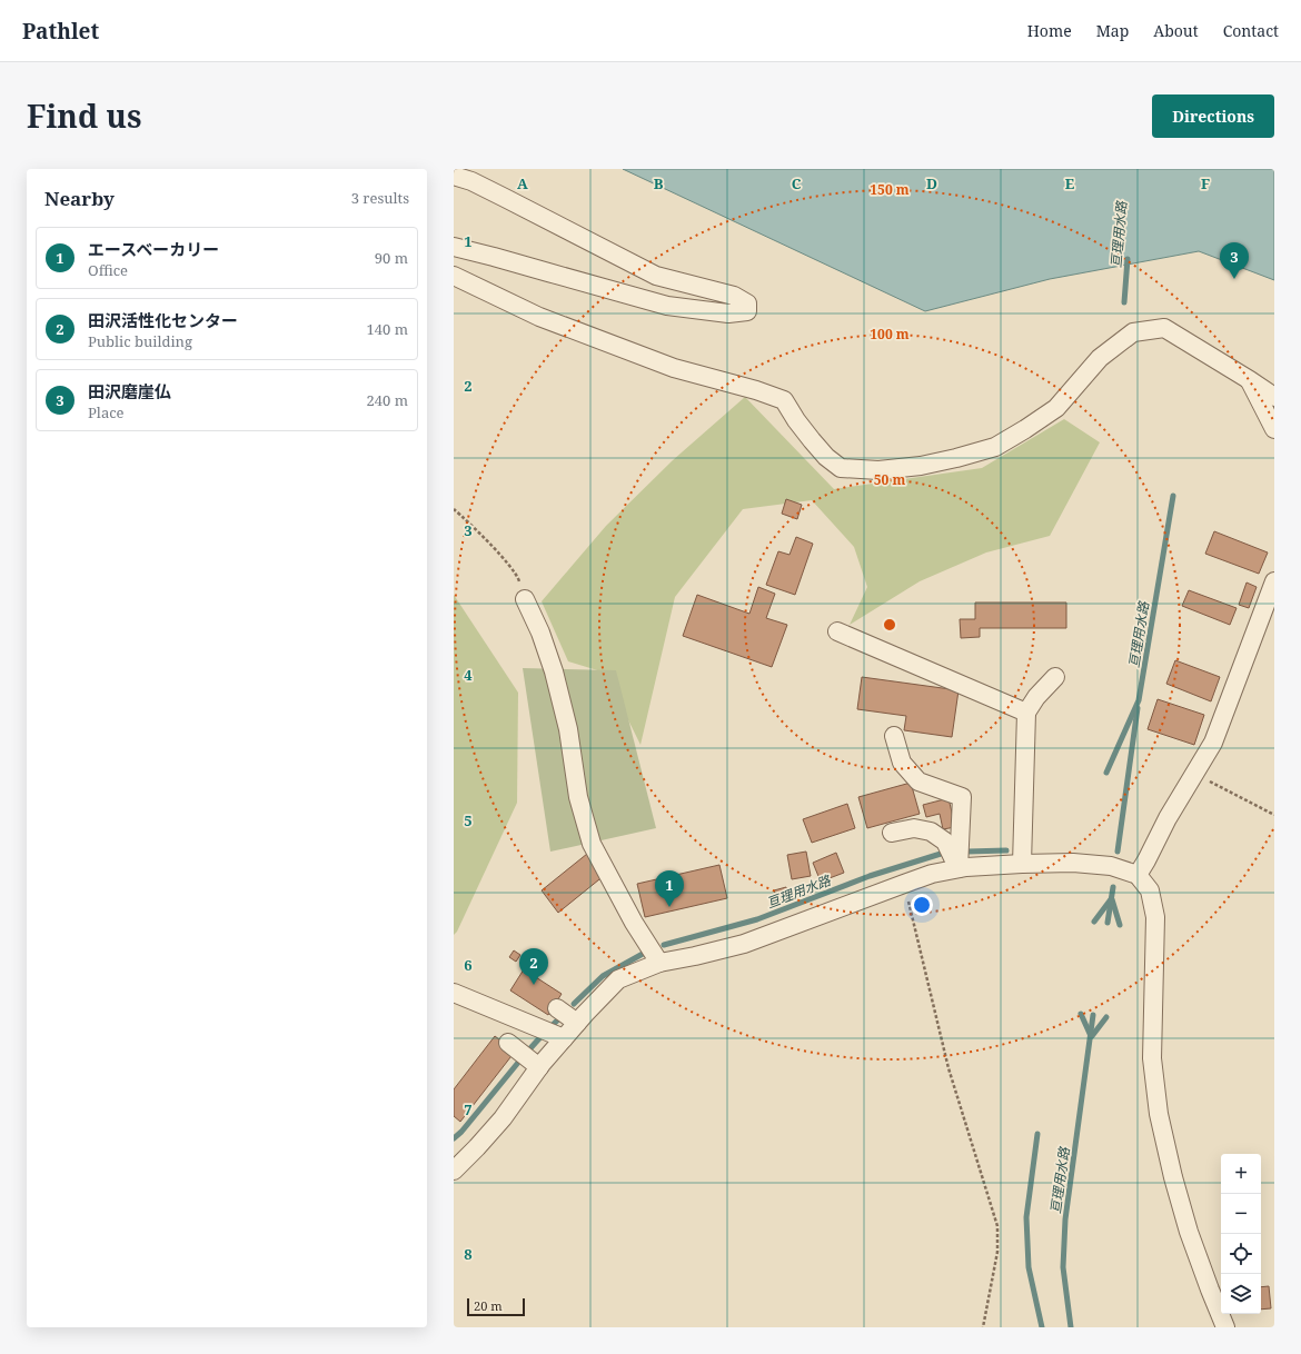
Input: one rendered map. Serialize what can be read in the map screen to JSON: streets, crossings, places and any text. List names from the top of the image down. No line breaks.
{"water":["亘理用水路"],"scale_bar":"20 m","page":{"header":"Pathlet","nav":["Home","Map","About","Contact"],"title":"Find us","buttons":"Directions","heading":["Nearby","3 results"],"list":[{"mark":"1","name":"エースベーカリー","note":"Office","value":"90 m"},{"mark":"2","name":"田沢活性化センター","note":"Public building","value":"140 m"},{"mark":"3","name":"田沢磨崖仏","note":"Place","value":"240 m"}],"pins":["3","1","2"],"map_buttons":["+","−"],"scale":"20 m"},"grid":{"columns":["A","B","C","D","E","F"],"rows":["1","2","3","4","5","6","7","8"]},"rings":["150 m","100 m","50 m"]}
